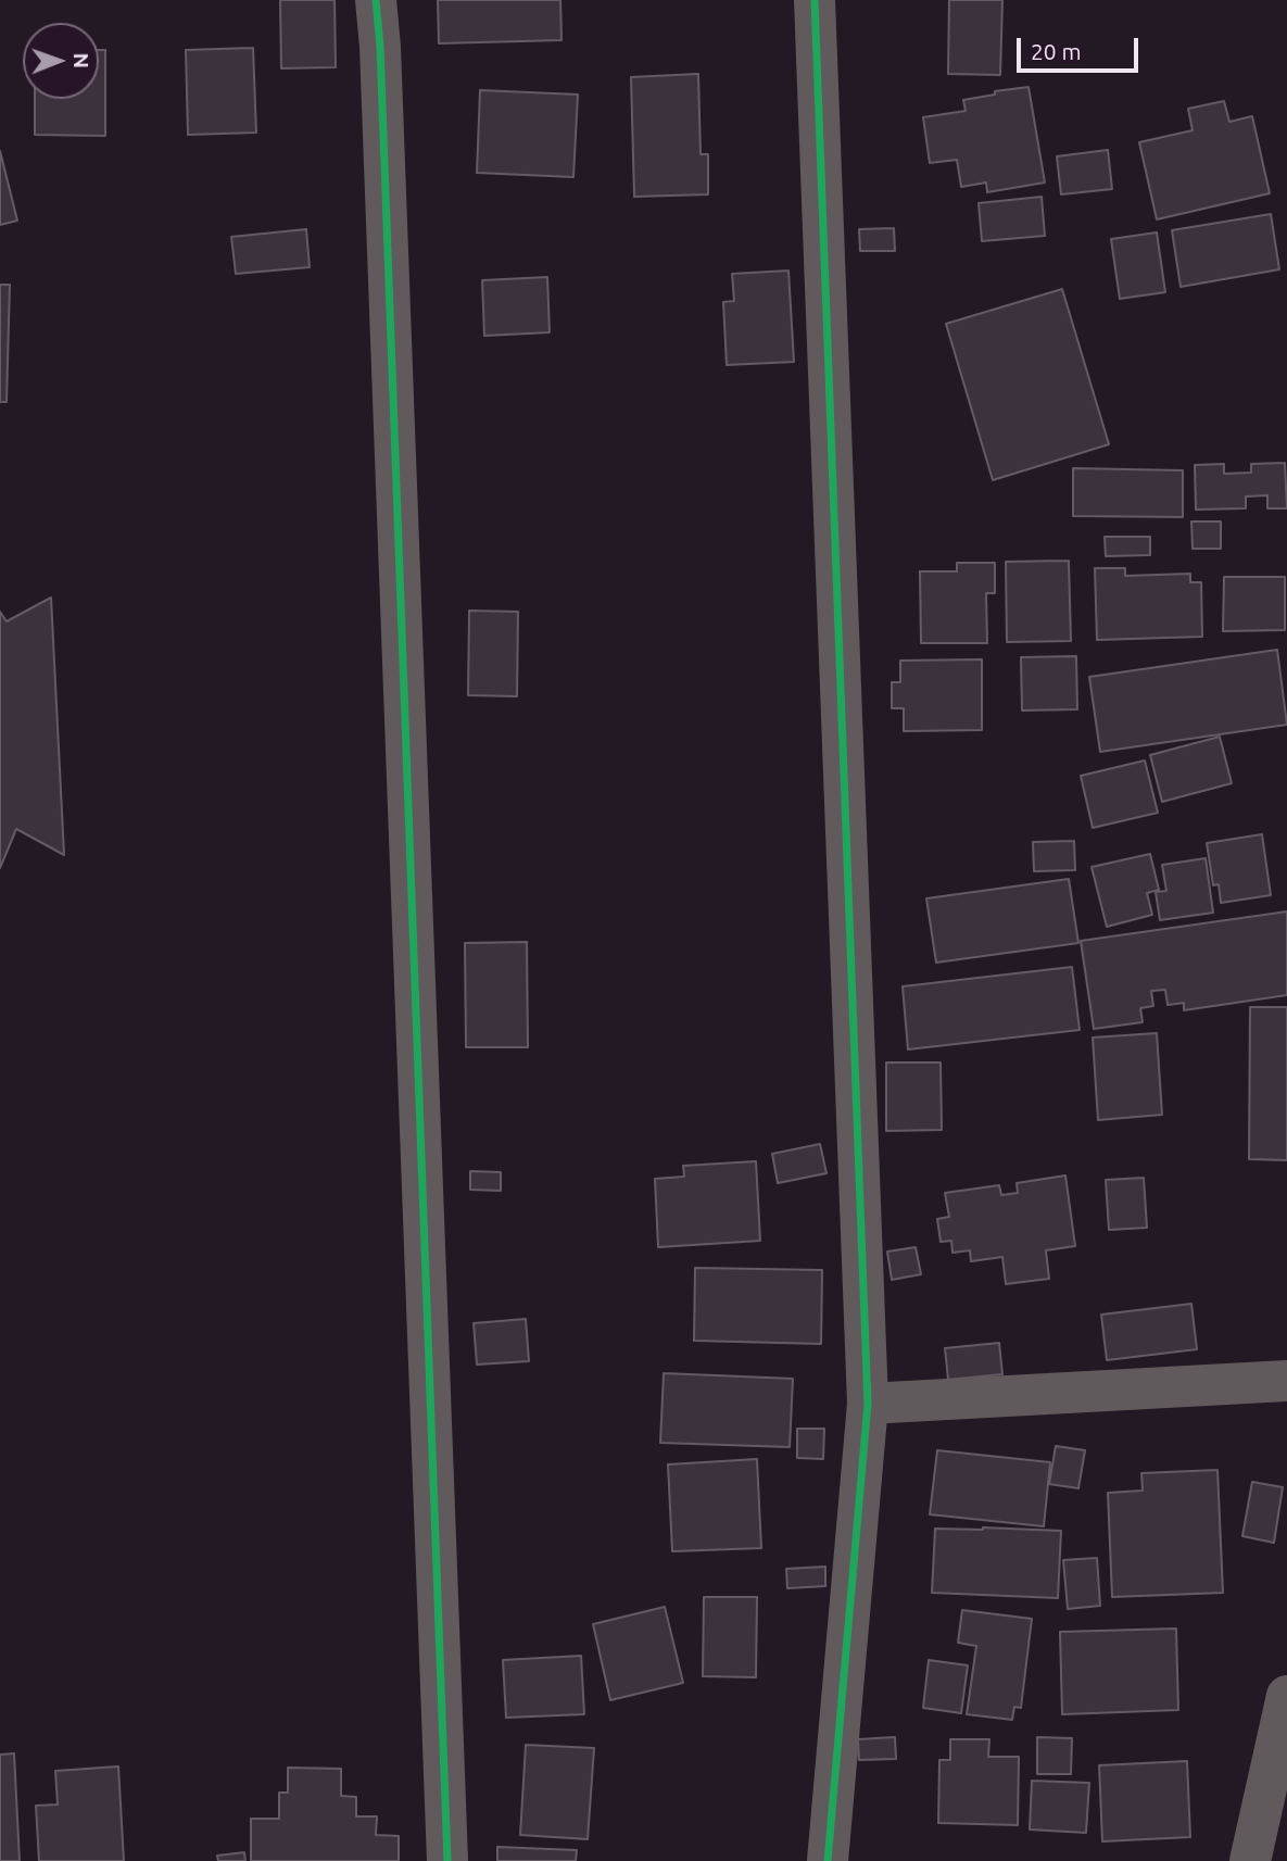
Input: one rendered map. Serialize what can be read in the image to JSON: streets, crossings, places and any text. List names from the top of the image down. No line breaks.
{"scale_bar":"20 m","north":"right"}
